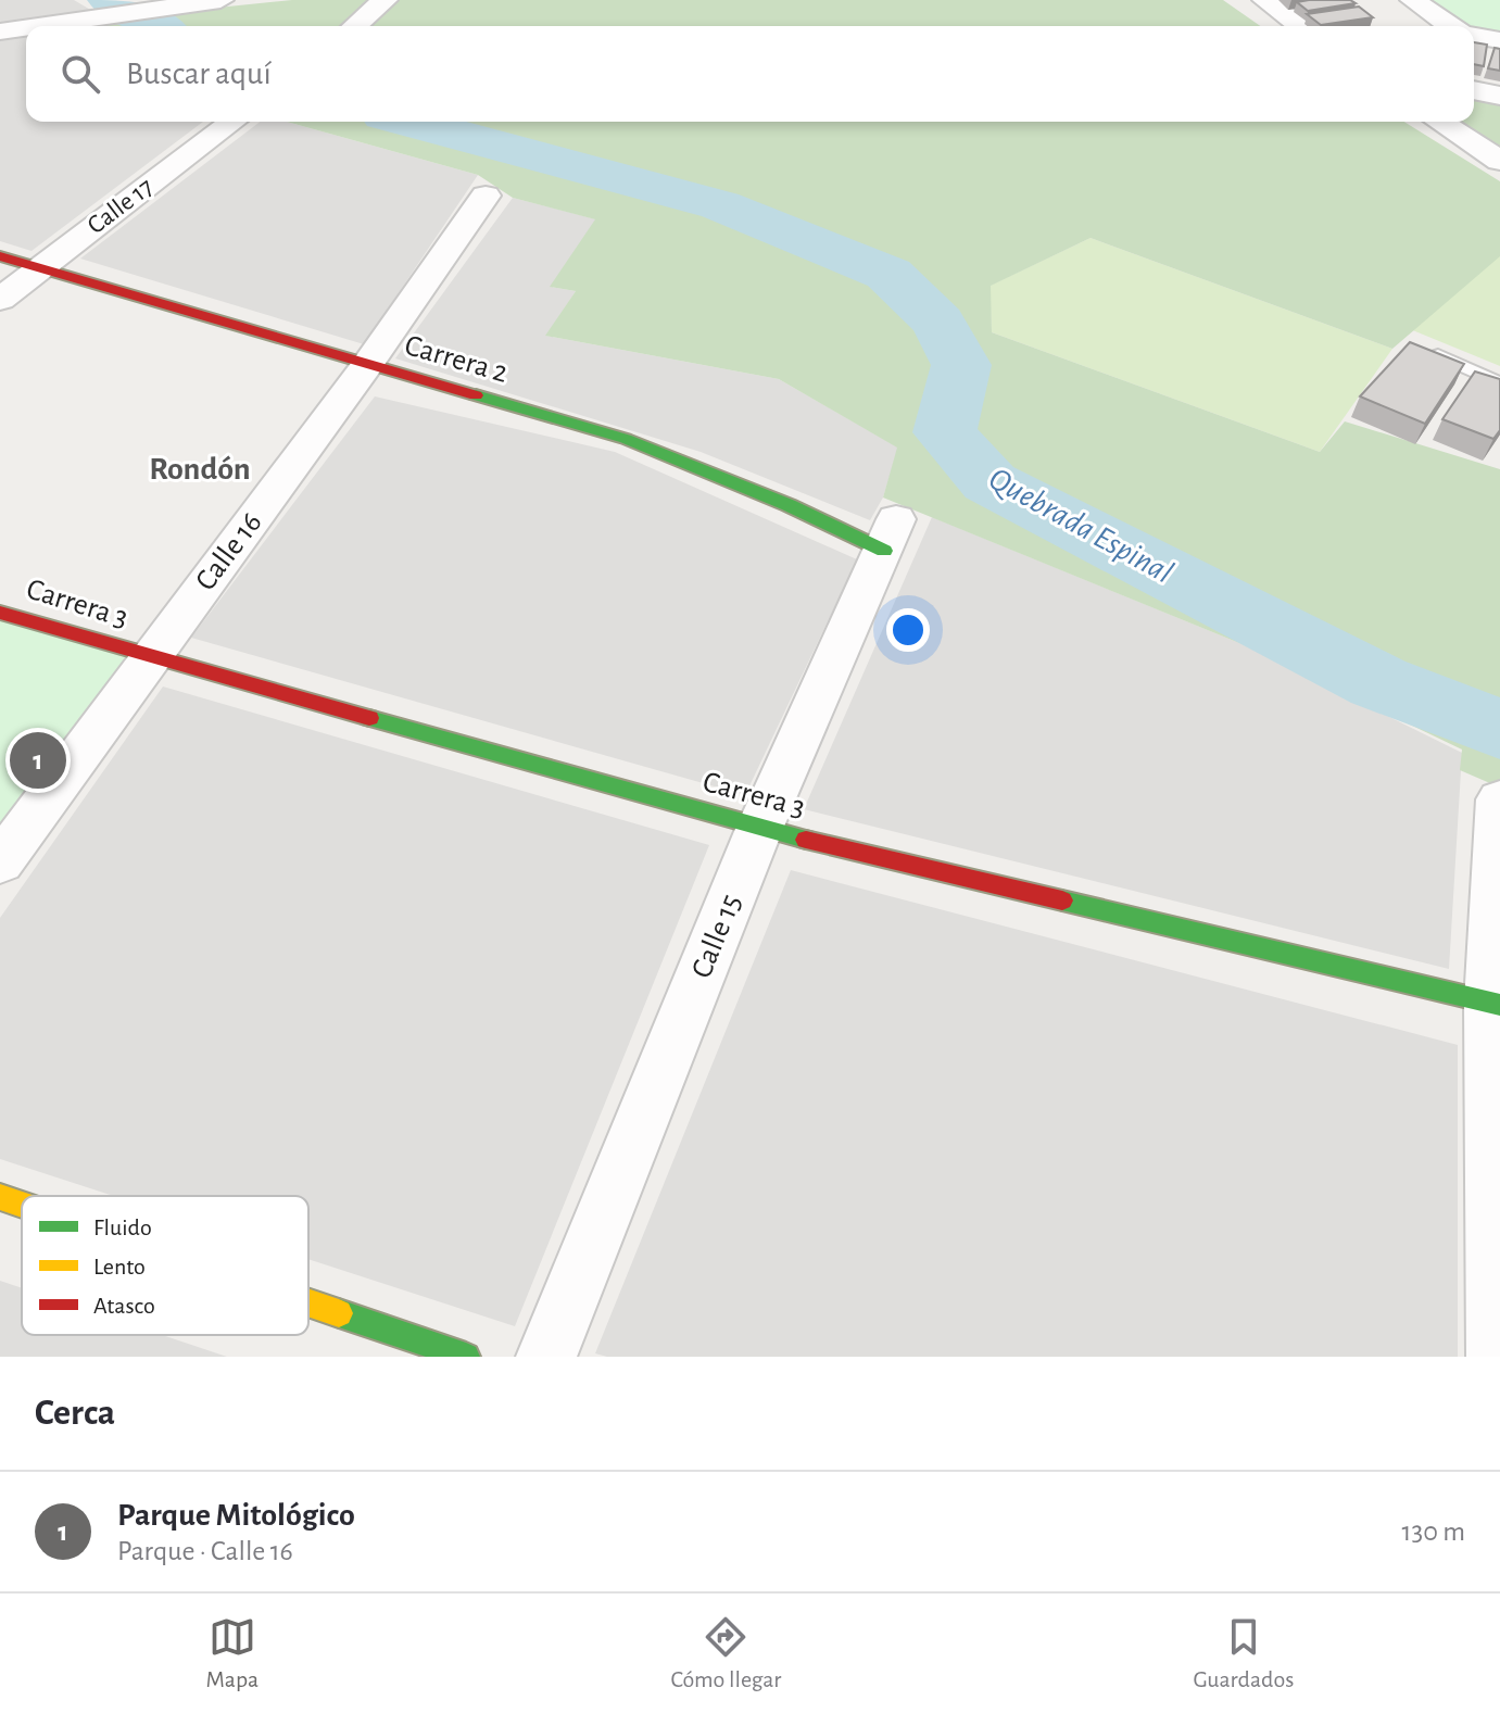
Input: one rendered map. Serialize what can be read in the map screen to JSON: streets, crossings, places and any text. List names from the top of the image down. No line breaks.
{"streets":{"street":["Calle 17","Carrera 2","Calle 16","Carrera 3","Calle 15"]},"crossings":[["Calle 17","Carrera 2"],["Carrera 2","Calle 16"],["Carrera 2","Calle 15"],["Calle 16","Carrera 3"],["Carrera 3","Calle 15"]],"districts":["Rondón"],"water":["Quebrada Espinal"],"legend":["Fluido","Lento","Atasco"],"page":{"search":"Buscar aquí","pins":"1","heading":"Cerca","list":[{"mark":"1","name":"Parque Mitológico","note":"Parque · Calle 16","value":"130 m"}],"nav":["Mapa","Cómo llegar","Guardados"]}}
